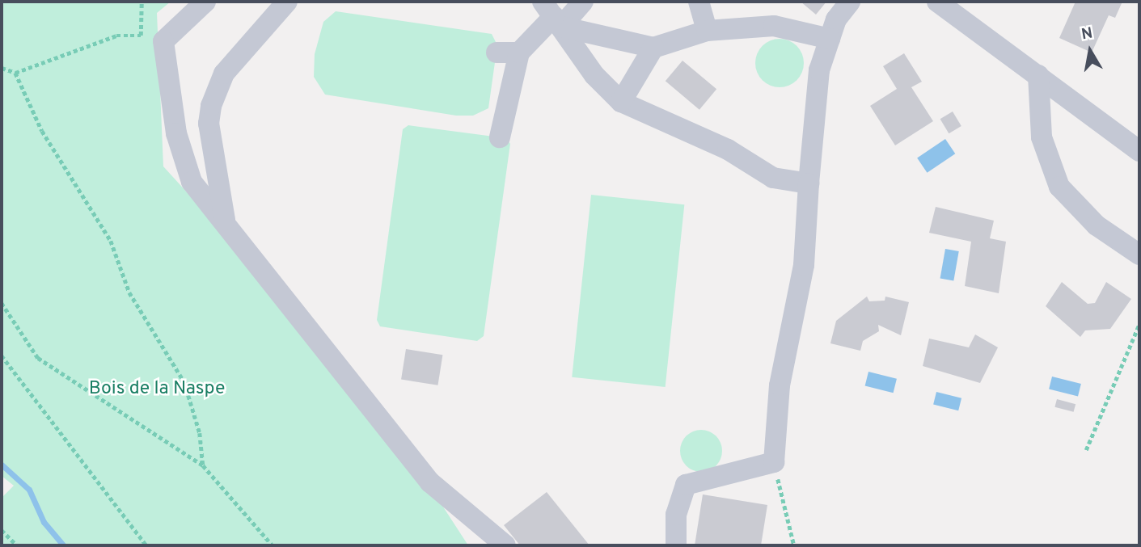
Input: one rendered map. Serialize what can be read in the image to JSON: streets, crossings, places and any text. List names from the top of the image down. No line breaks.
{"parks":["Bois de la Naspe"],"north":"top"}
